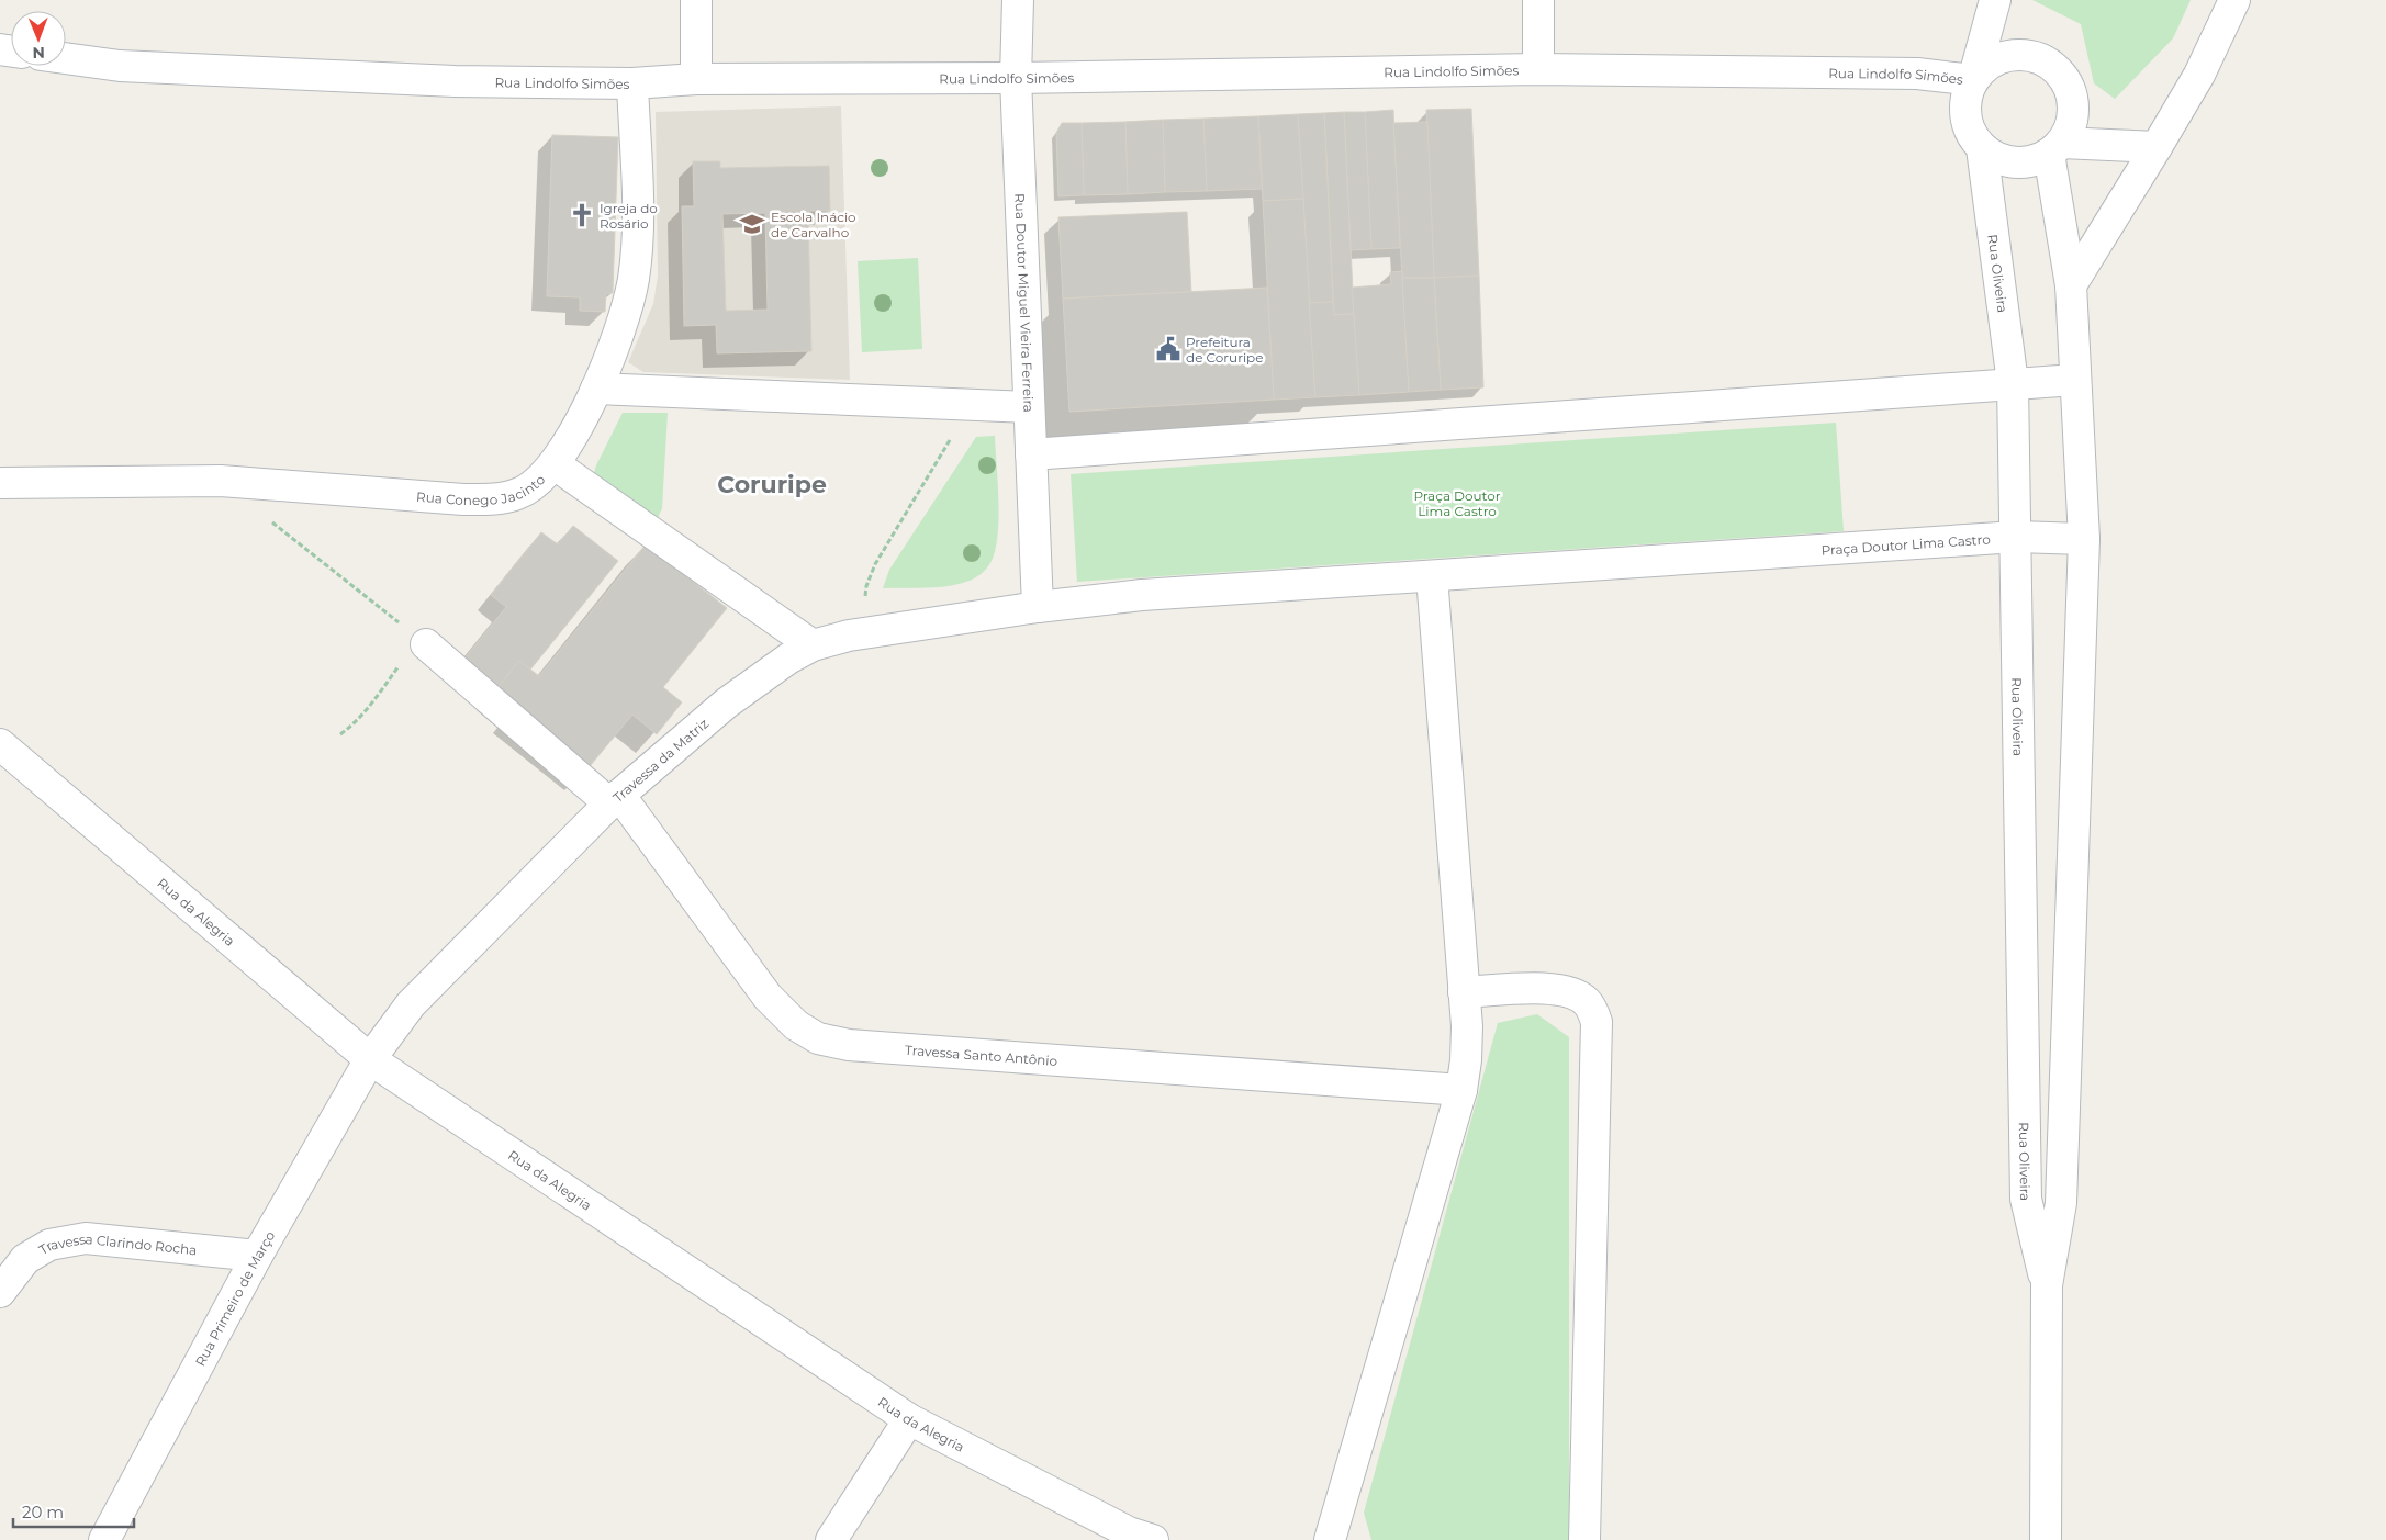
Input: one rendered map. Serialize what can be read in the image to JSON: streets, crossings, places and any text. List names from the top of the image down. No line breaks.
{"streets":{"street":["Rua Lindolfo Simões","Rua Oliveira","Rua Doutor Miguel Vieira Ferreira","Rua Conego Jacinto","Praça Doutor Lima Castro","Travessa da Matriz","Rua da Alegria","Travessa Santo Antônio","Travessa Clarindo Rocha","Rua Primeiro de Março"]},"crossings":[["Rua Lindolfo Simões","Rua Oliveira"],["Rua Lindolfo Simões","Rua Doutor Miguel Vieira Ferreira"],["Rua Lindolfo Simões","Rua Conego Jacinto"],["Rua Oliveira","Praça Doutor Lima Castro"],["Rua Doutor Miguel Vieira Ferreira","Praça Doutor Lima Castro"],["Rua Doutor Miguel Vieira Ferreira","Travessa da Matriz"],["Praça Doutor Lima Castro","Travessa da Matriz"],["Travessa da Matriz","Rua da Alegria"],["Travessa da Matriz","Travessa Santo Antônio"],["Travessa da Matriz","Rua Primeiro de Março"],["Rua da Alegria","Rua Primeiro de Março"],["Travessa Clarindo Rocha","Rua Primeiro de Março"]],"districts":["Coruripe"],"parks":["Praça Doutor Lima Castro"],"places":{"church":["Igreja do Rosário"],"school or university":["Escola Inácio de Carvalho"],"public building":["Prefeitura de Coruripe"]},"scale_bar":"20 m","north":"bottom"}
